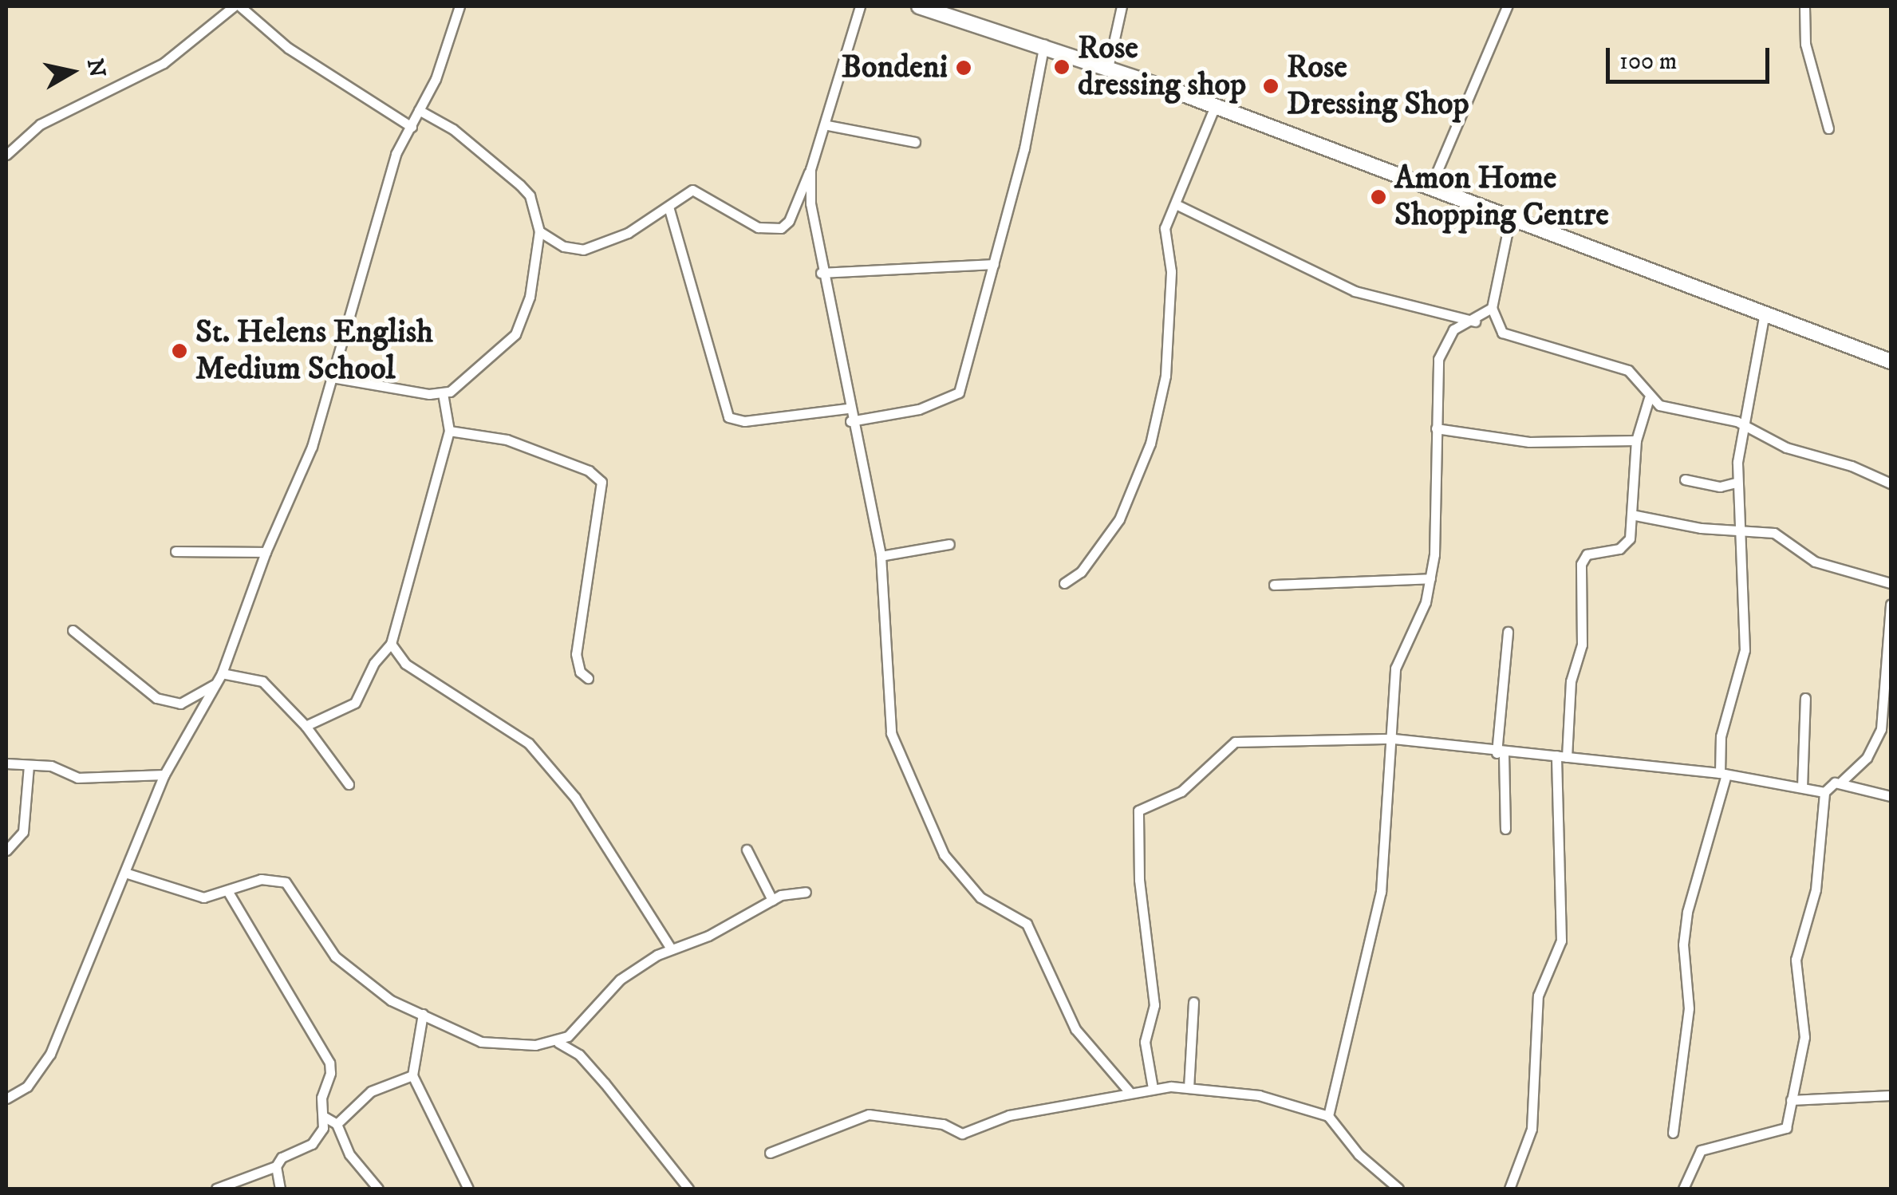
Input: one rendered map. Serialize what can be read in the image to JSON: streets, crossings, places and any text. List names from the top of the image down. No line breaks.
{"places":["Rose dressing shop","Bondeni","Rose Dressing Shop","Amon Home Shopping Centre","St. Helens English Medium School"],"scale_bar":"100 m","north":"right"}
